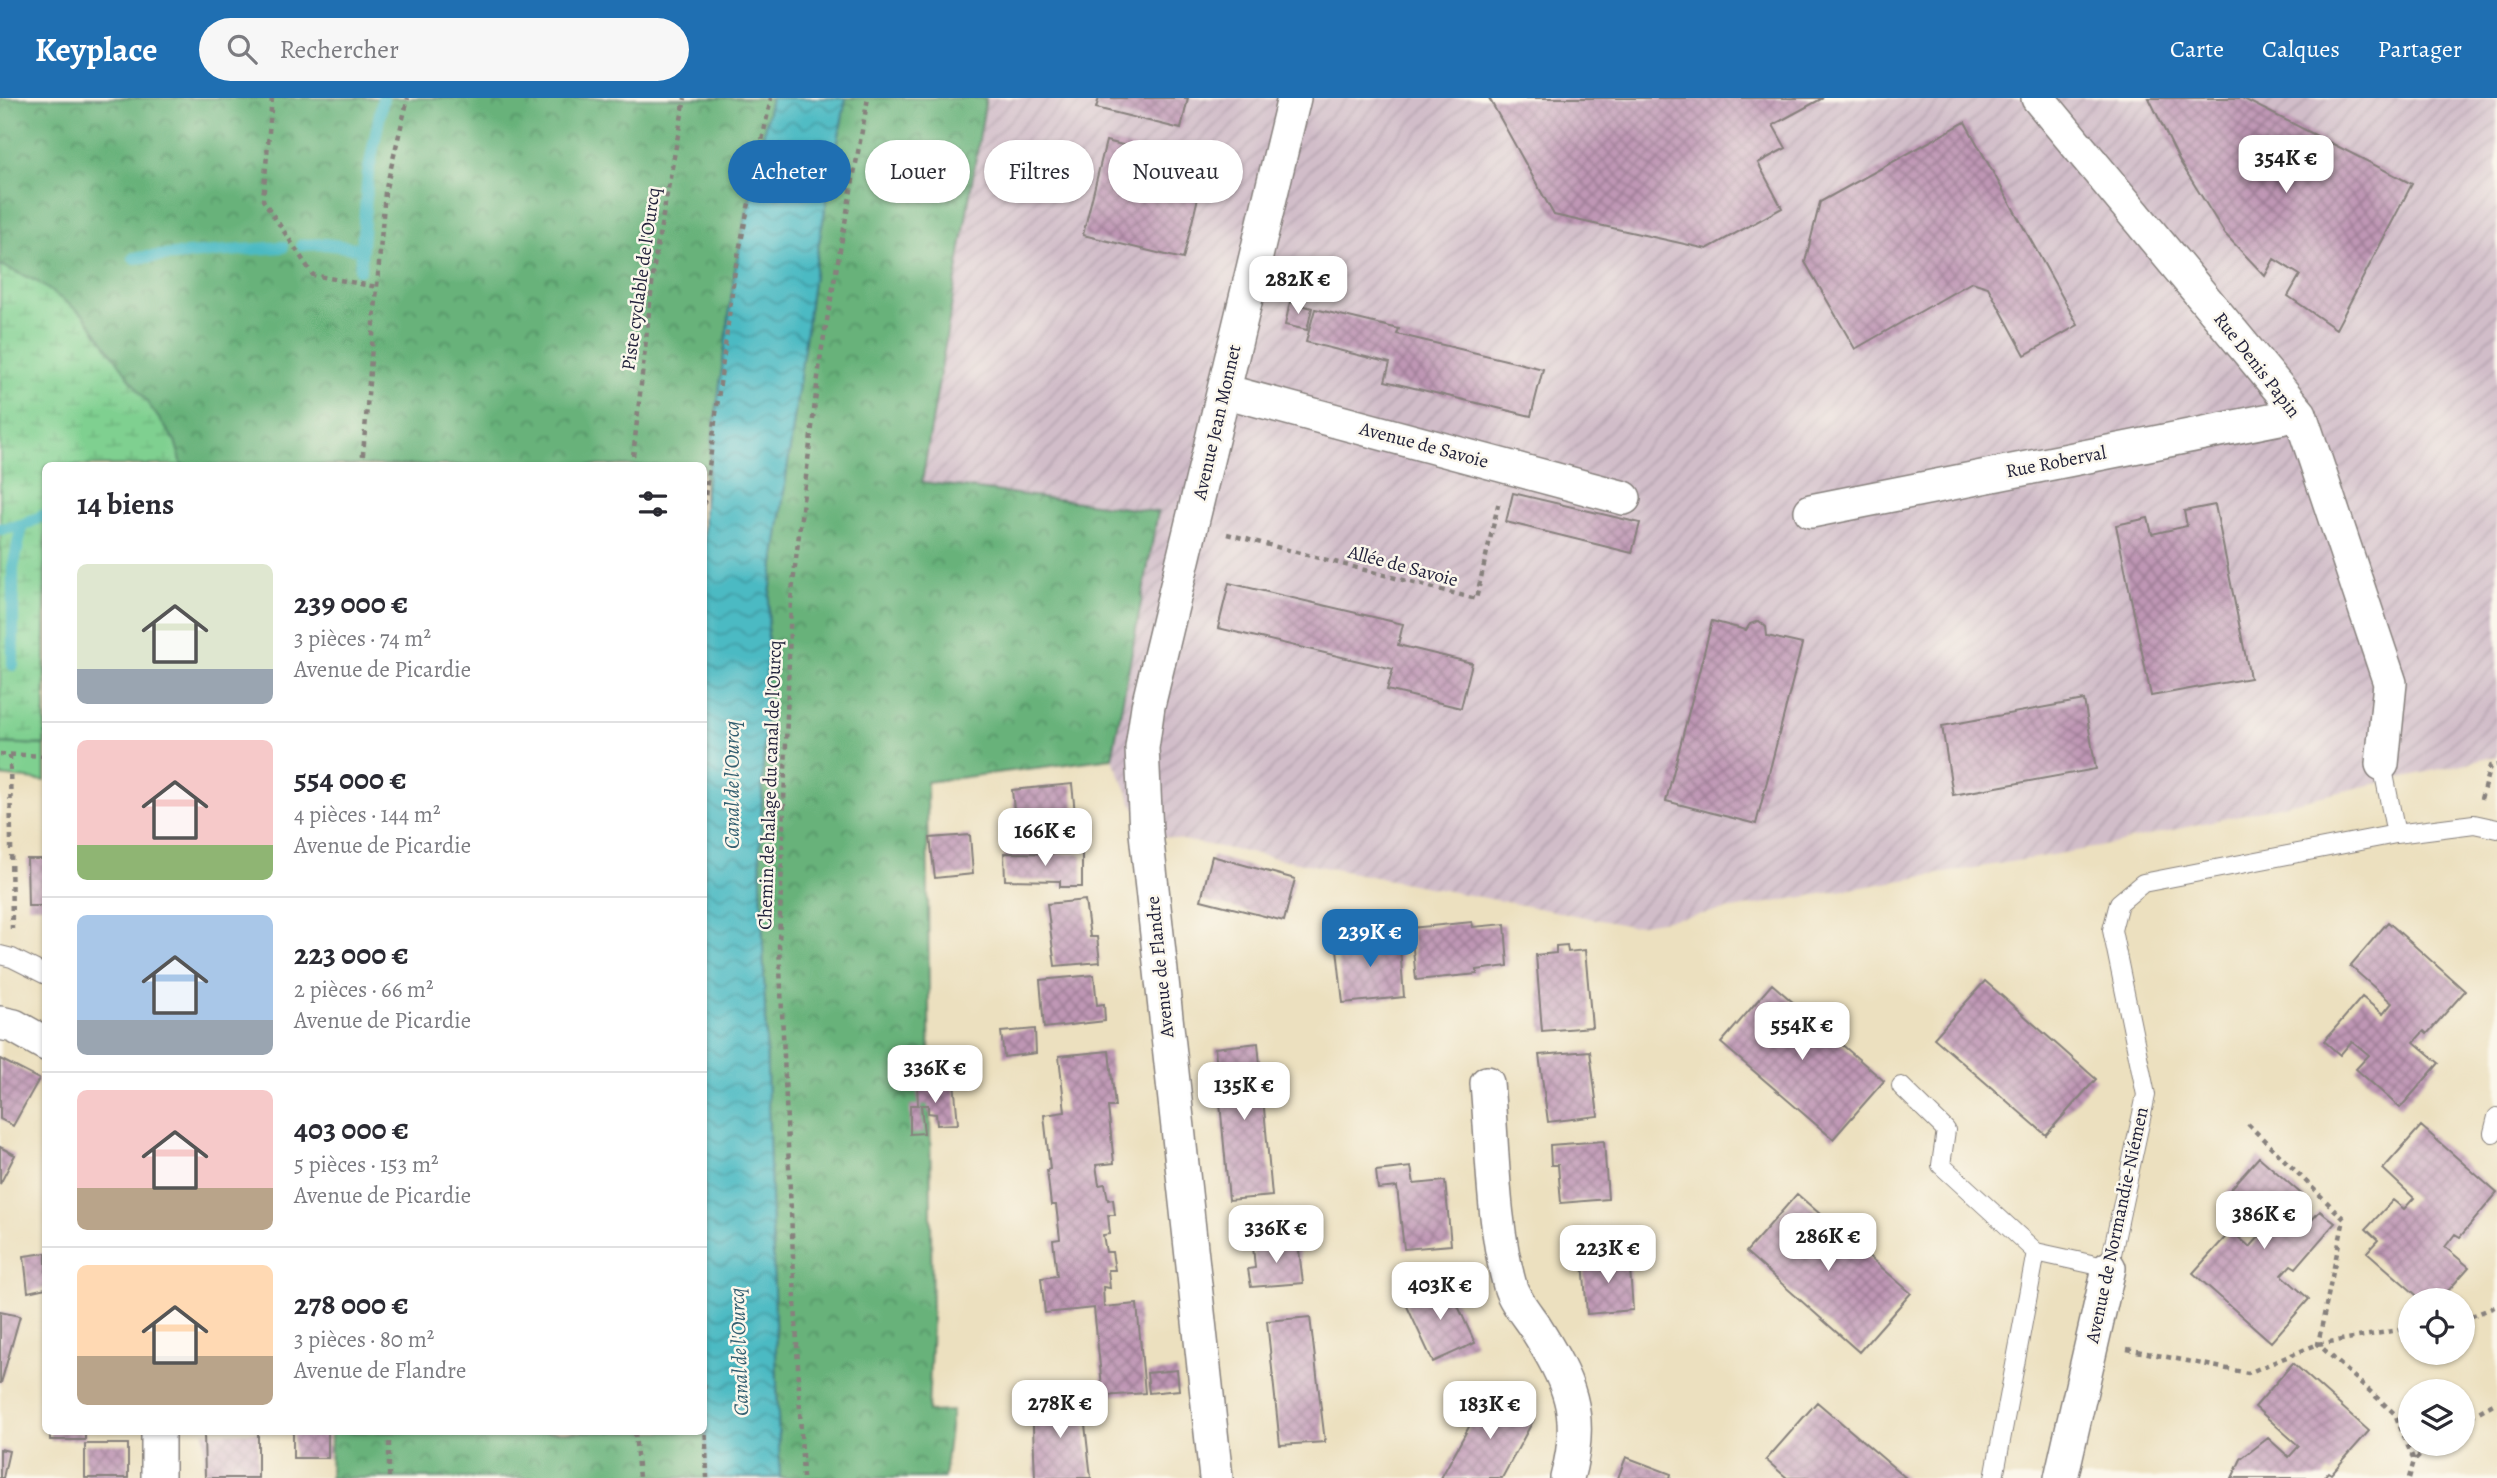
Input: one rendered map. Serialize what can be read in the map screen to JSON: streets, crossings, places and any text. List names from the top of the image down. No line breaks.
{"streets":{"street":["Rue Denis Papin","Avenue Jean Monnet","Avenue de Savoie","Rue Roberval","Avenue de Flandre","Avenue de Normandie-Niémen"],"path":["Piste cyclable de l'Ourcq","Allée de Savoie","Chemin de halage du canal de l'Ourcq"]},"crossings":[["Rue Denis Papin","Rue Roberval"],["Avenue Jean Monnet","Avenue de Savoie"],["Avenue Jean Monnet","Allée de Savoie"],["Avenue Jean Monnet","Avenue de Flandre"],["Avenue de Savoie","Allée de Savoie"]],"water":["Canal de l'Ourcq"],"page":{"header":"Keyplace","search":"Rechercher","nav":["Carte","Calques","Partager"],"price":["354K €","282K €","166K €","239K €","554K €","336K €","135K €","386K €","336K €","286K €","223K €","403K €","278K €","183K €"],"chip":["Acheter","Louer","Filtres","Nouveau"],"heading":"14 biens","list":[{"name":"239 000 €","note":"3 pièces · 74 m² · Avenue de Picardie"},{"name":"554 000 €","note":"4 pièces · 144 m² · Avenue de Picardie"},{"name":"223 000 €","note":"2 pièces · 66 m² · Avenue de Picardie"},{"name":"403 000 €","note":"5 pièces · 153 m² · Avenue de Picardie"},{"name":"278 000 €","note":"3 pièces · 80 m² · Avenue de Flandre"}]}}
